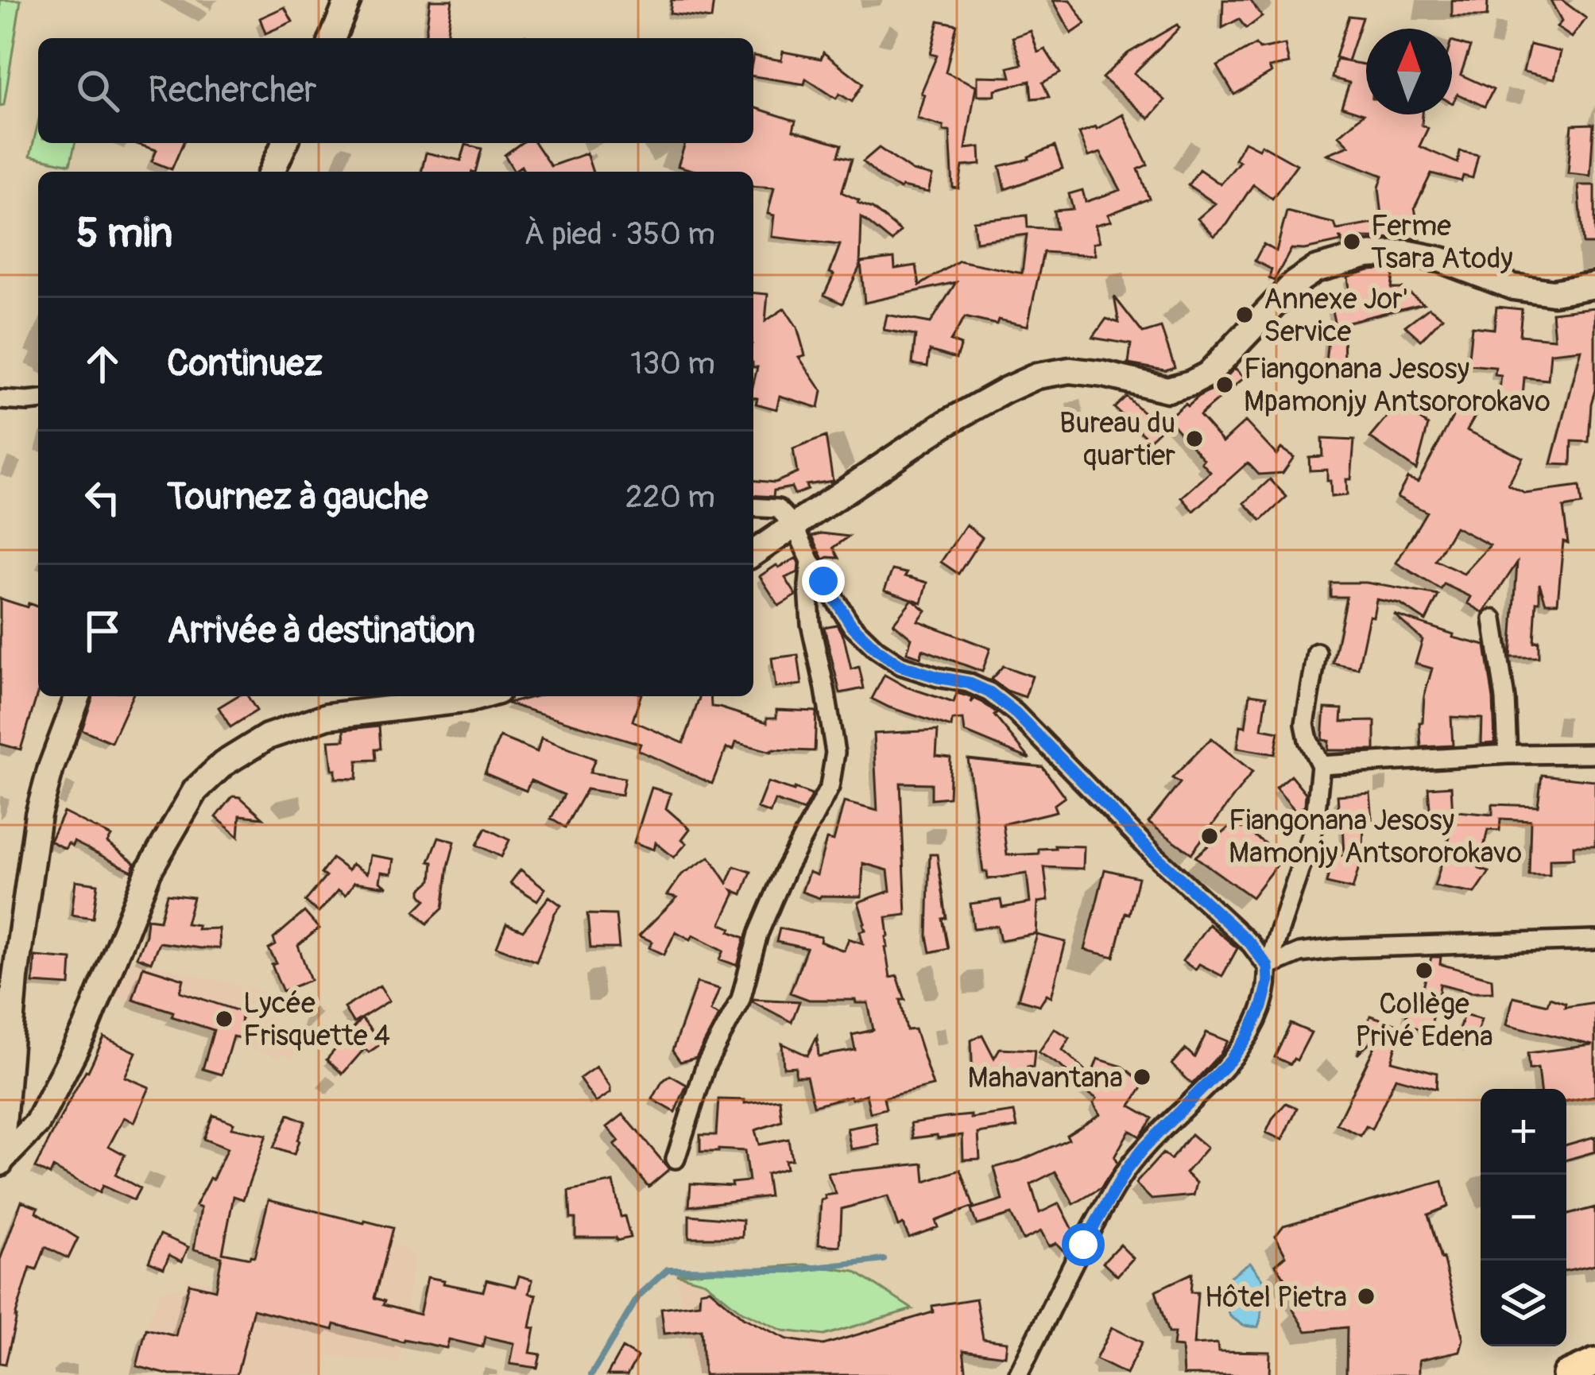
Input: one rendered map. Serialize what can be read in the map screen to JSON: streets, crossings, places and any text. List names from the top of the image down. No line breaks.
{"places":["Ferme Tsara Atody","Annexe Jor' Service","Fiangonana Jesosy Mpamonjy Antsororokavo","Bureau du quartier","Fiangonana Jesosy Mamonjy Antsororokavo","Collège Privé Edena","Lycée Frisquette 4","Mahavantana","Hôtel Pietra"],"north":"top","page":{"search":"Rechercher","heading":["5 min","À pied · 350 m"],"list":[["Continuez","130 m"],["Tournez à gauche","220 m"],"Arrivée à destination"],"map_buttons":["+","−"]}}
